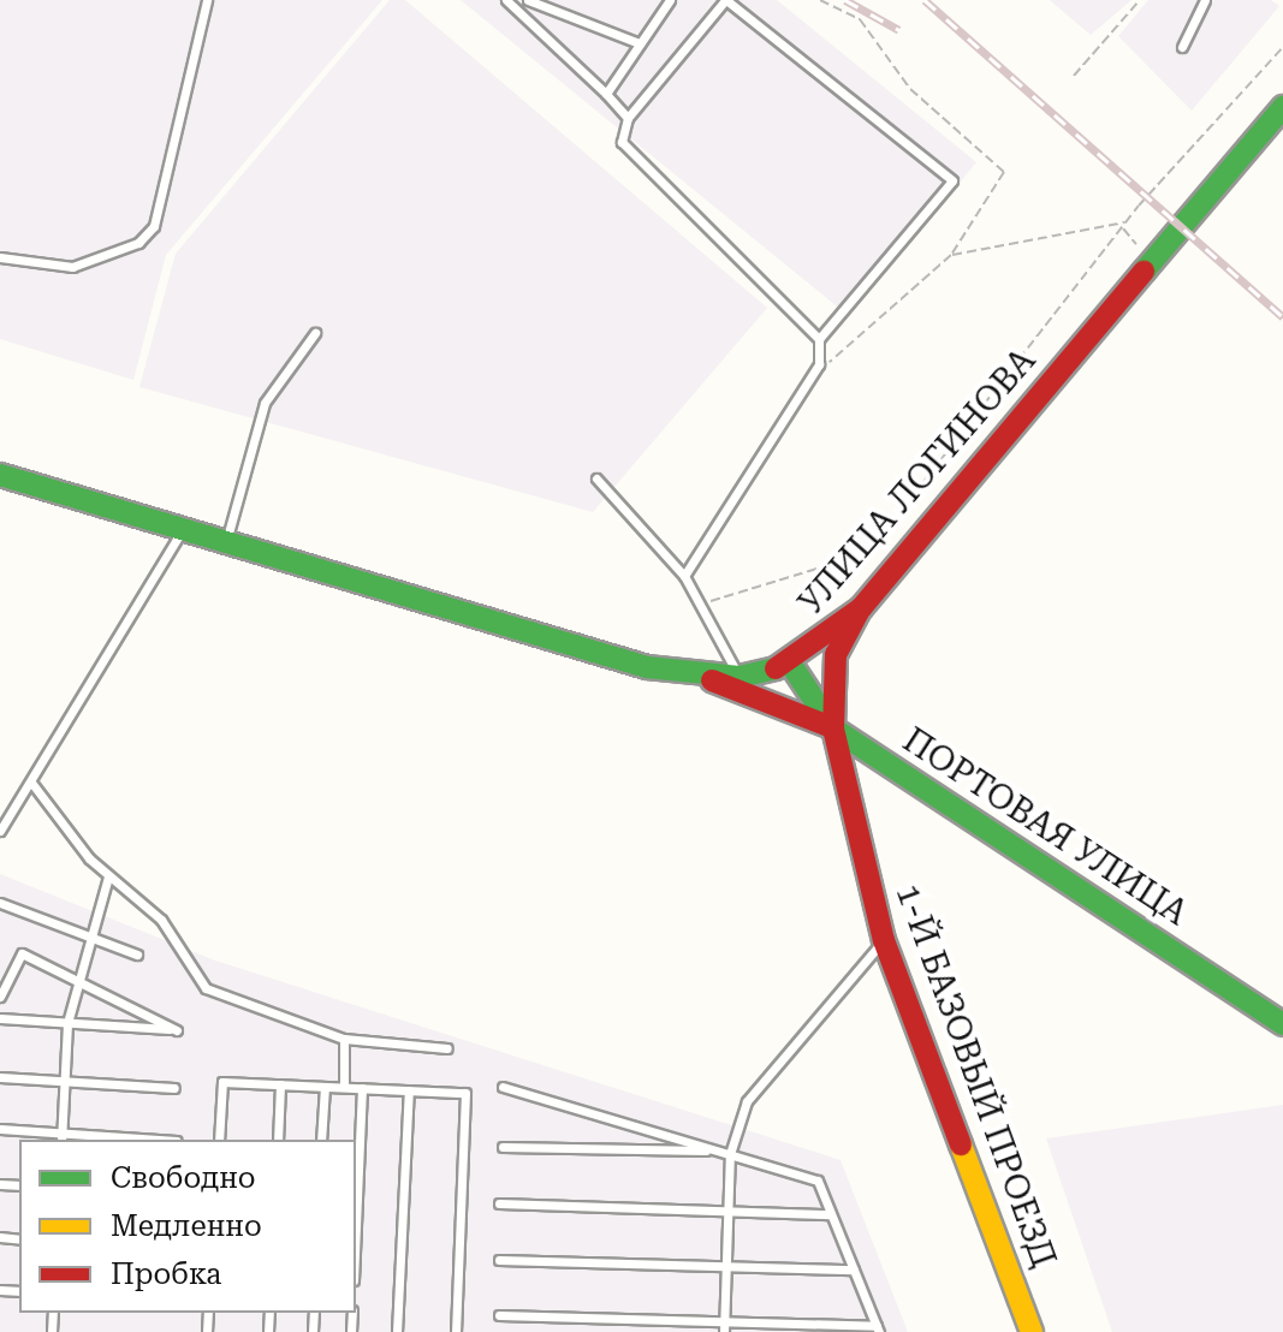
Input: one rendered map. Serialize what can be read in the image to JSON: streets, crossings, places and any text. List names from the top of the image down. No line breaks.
{"streets":{"main road":["УЛИЦА ЛОГИНОВА","ПОРТОВАЯ УЛИЦА","1-Й БАЗОВЫЙ ПРОЕЗД"]},"crossings":[["УЛИЦА ЛОГИНОВА","ПОРТОВАЯ УЛИЦА"],["ПОРТОВАЯ УЛИЦА","1-Й БАЗОВЫЙ ПРОЕЗД"]],"legend":["Свободно","Медленно","Пробка"]}
